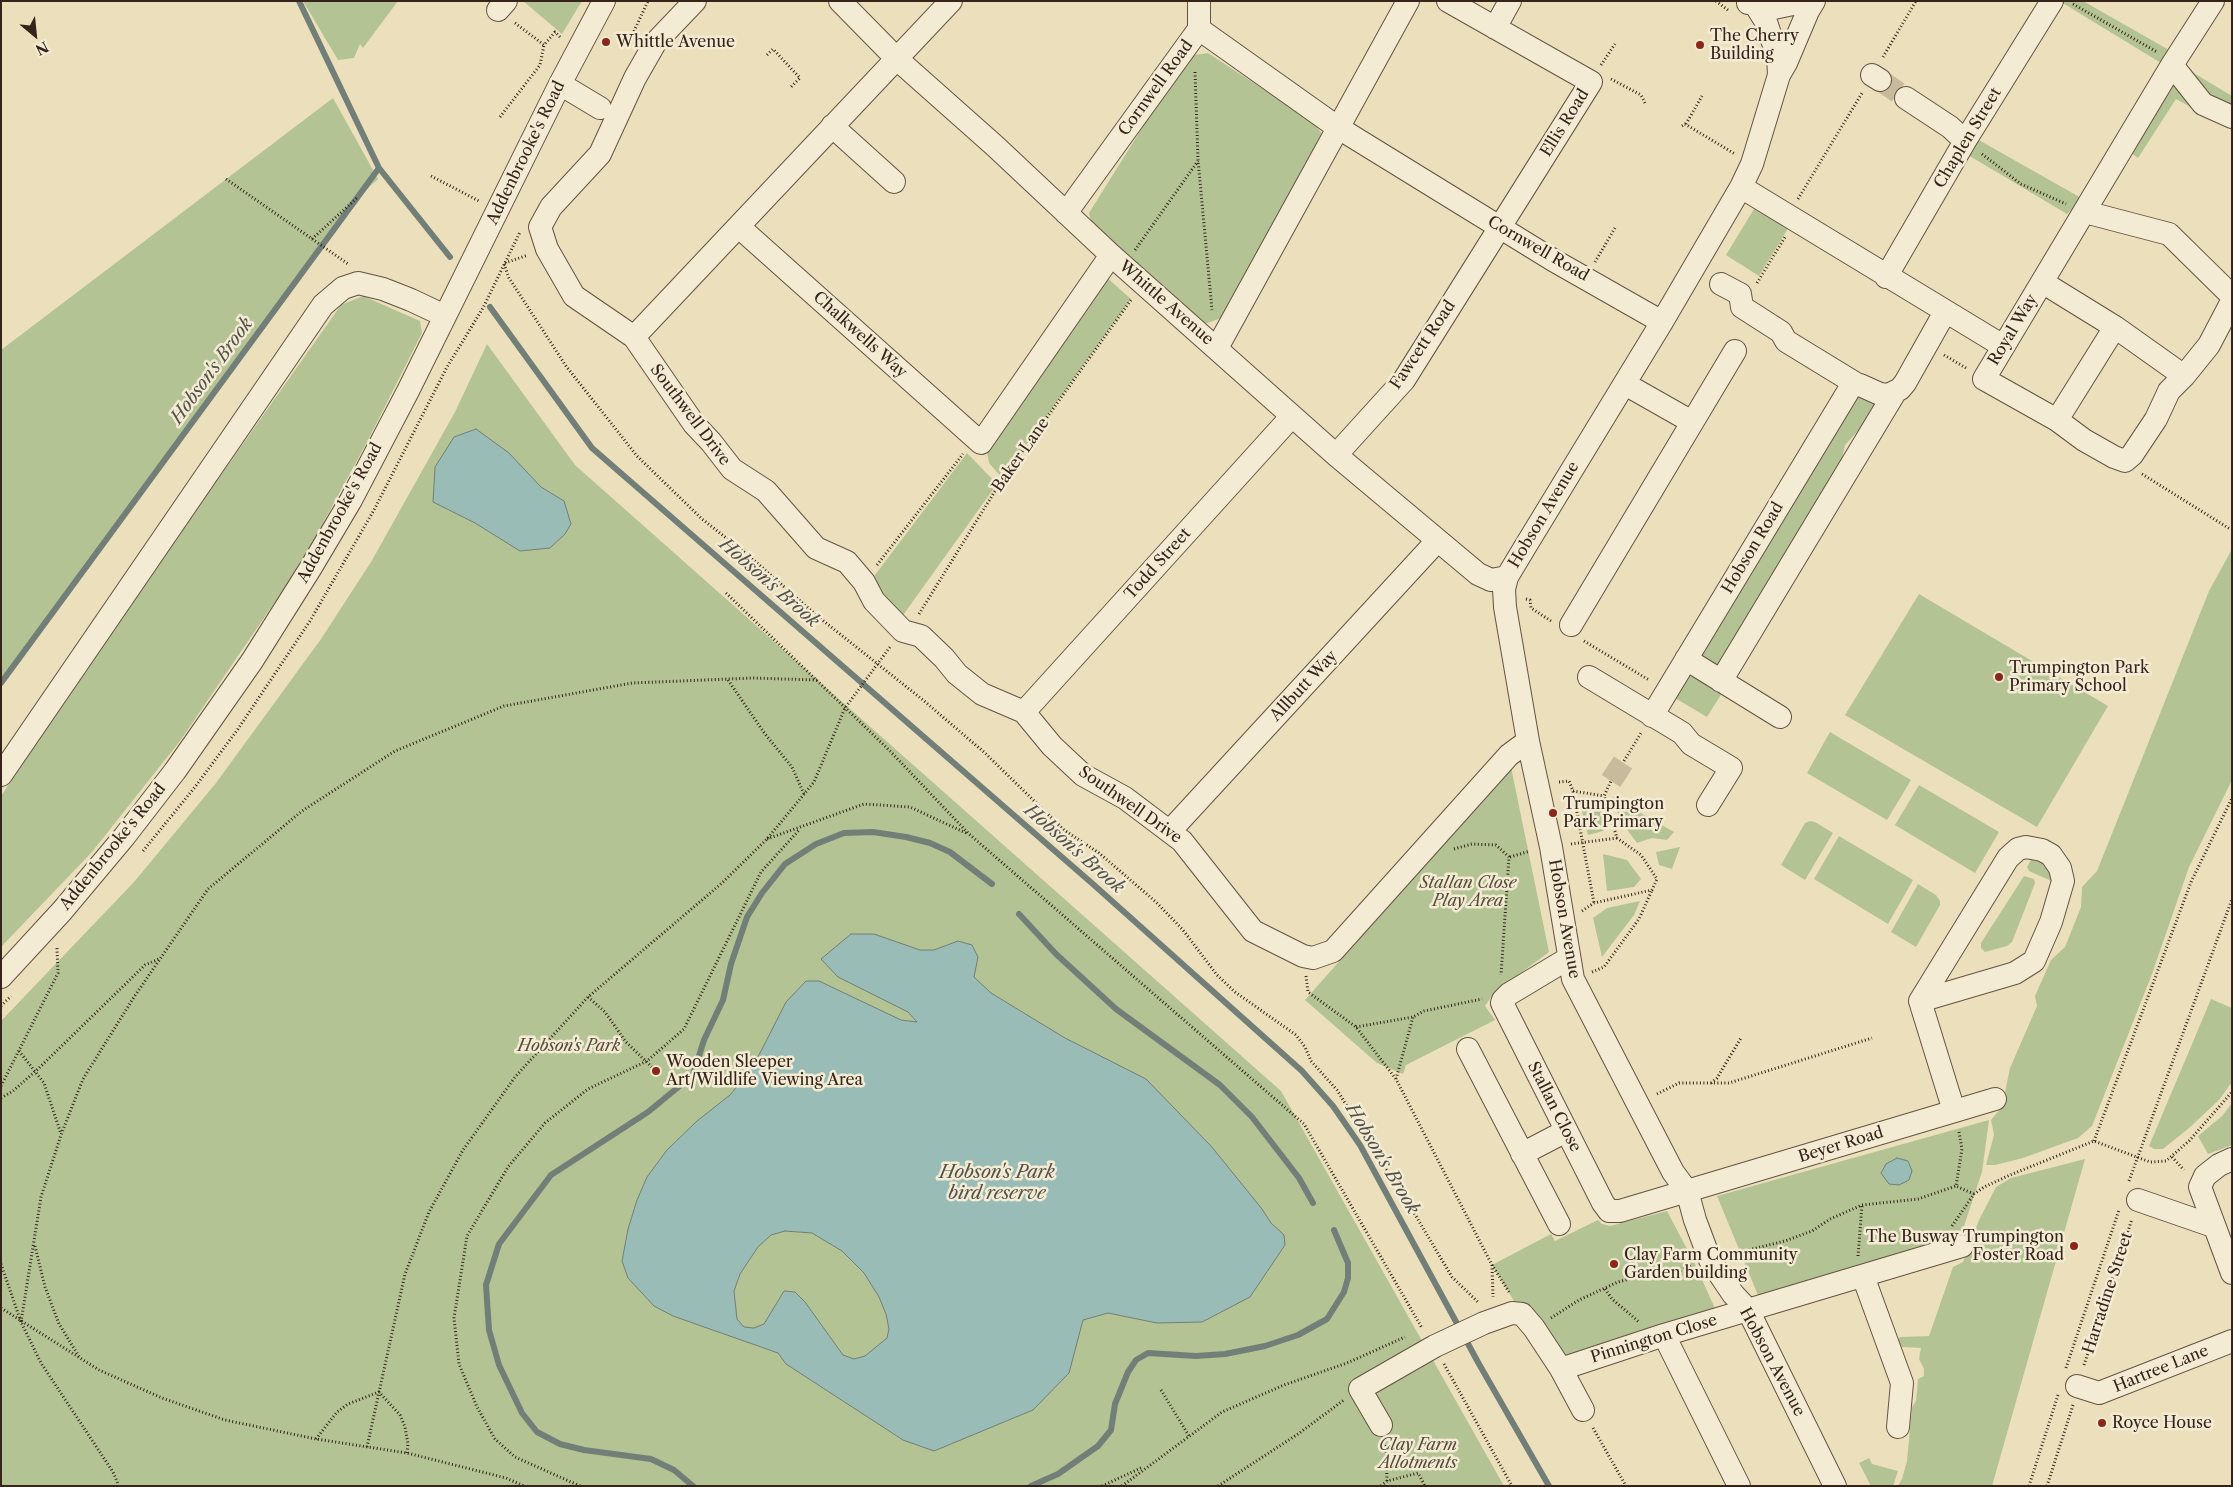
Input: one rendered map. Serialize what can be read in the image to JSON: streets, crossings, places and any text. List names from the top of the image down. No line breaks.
{"streets":{"street":["Cornwell Road","Ellis Road","Chaplen Street","Addenbrooke's Road","Whittle Avenue","Royal Way","Chalkwells Way","Fawcett Road","Southwell Drive","Hobson Avenue","Hobson Road","Todd Street","Allbutt Way","Stallan Close","Beyer Road","Pinnington Close","Hartree Lane"],"path":["Baker Lane","Harradine Street"]},"crossings":[["Cornwell Road","Ellis Road"],["Cornwell Road","Whittle Avenue"],["Cornwell Road","Fawcett Road"],["Cornwell Road","Hobson Avenue"],["Ellis Road","Fawcett Road"],["Whittle Avenue","Fawcett Road"],["Whittle Avenue","Baker Lane"],["Whittle Avenue","Hobson Avenue"],["Whittle Avenue","Todd Street"],["Whittle Avenue","Allbutt Way"],["Southwell Drive","Baker Lane"],["Southwell Drive","Todd Street"],["Southwell Drive","Allbutt Way"],["Hobson Avenue","Stallan Close"],["Hobson Avenue","Beyer Road"],["Hobson Avenue","Pinnington Close"],["Stallan Close","Beyer Road"],["Harradine Street","Hartree Lane"]],"water":["Hobson's Brook","Hobson's Park bird reserve"],"parks":["Stallan Close Play Area","Hobson's Park","Clay Farm Allotments"],"places":["Whittle Avenue","The Cherry Building","Trumpington Park Primary School","Trumpington Park Primary","Wooden Sleeper Art/Wildlife Viewing Area","The Busway Trumpington Foster Road","Clay Farm Community Garden building","Royce House"],"north":"bottom right"}
